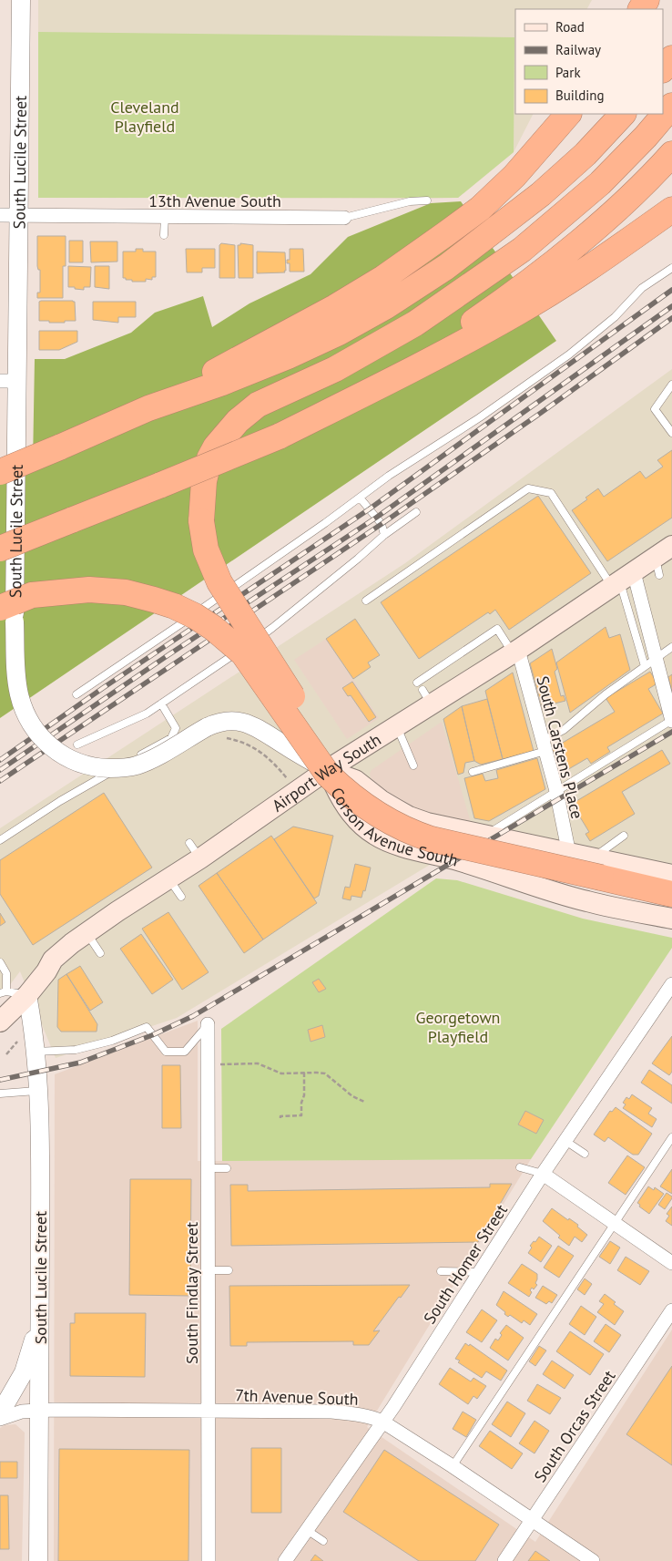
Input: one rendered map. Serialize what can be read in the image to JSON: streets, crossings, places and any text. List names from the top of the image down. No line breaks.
{"streets":{"main road":["Airport Way South","Corson Avenue South"],"street":["South Lucile Street","13th Avenue South","South Carstens Place","South Homer Street","South Findlay Street","7th Avenue South","South Orcas Street"]},"crossings":[["South Lucile Street","13th Avenue South"],["South Lucile Street","Airport Way South"],["South Lucile Street","Corson Avenue South"],["South Lucile Street","7th Avenue South"],["South Carstens Place","Airport Way South"],["South Carstens Place","Corson Avenue South"],["Airport Way South","Corson Avenue South"],["South Homer Street","7th Avenue South"],["South Findlay Street","7th Avenue South"],["7th Avenue South","South Orcas Street"]],"parks":["Cleveland Playfield","Georgetown Playfield"],"legend":["Road","Railway","Park","Building"]}
